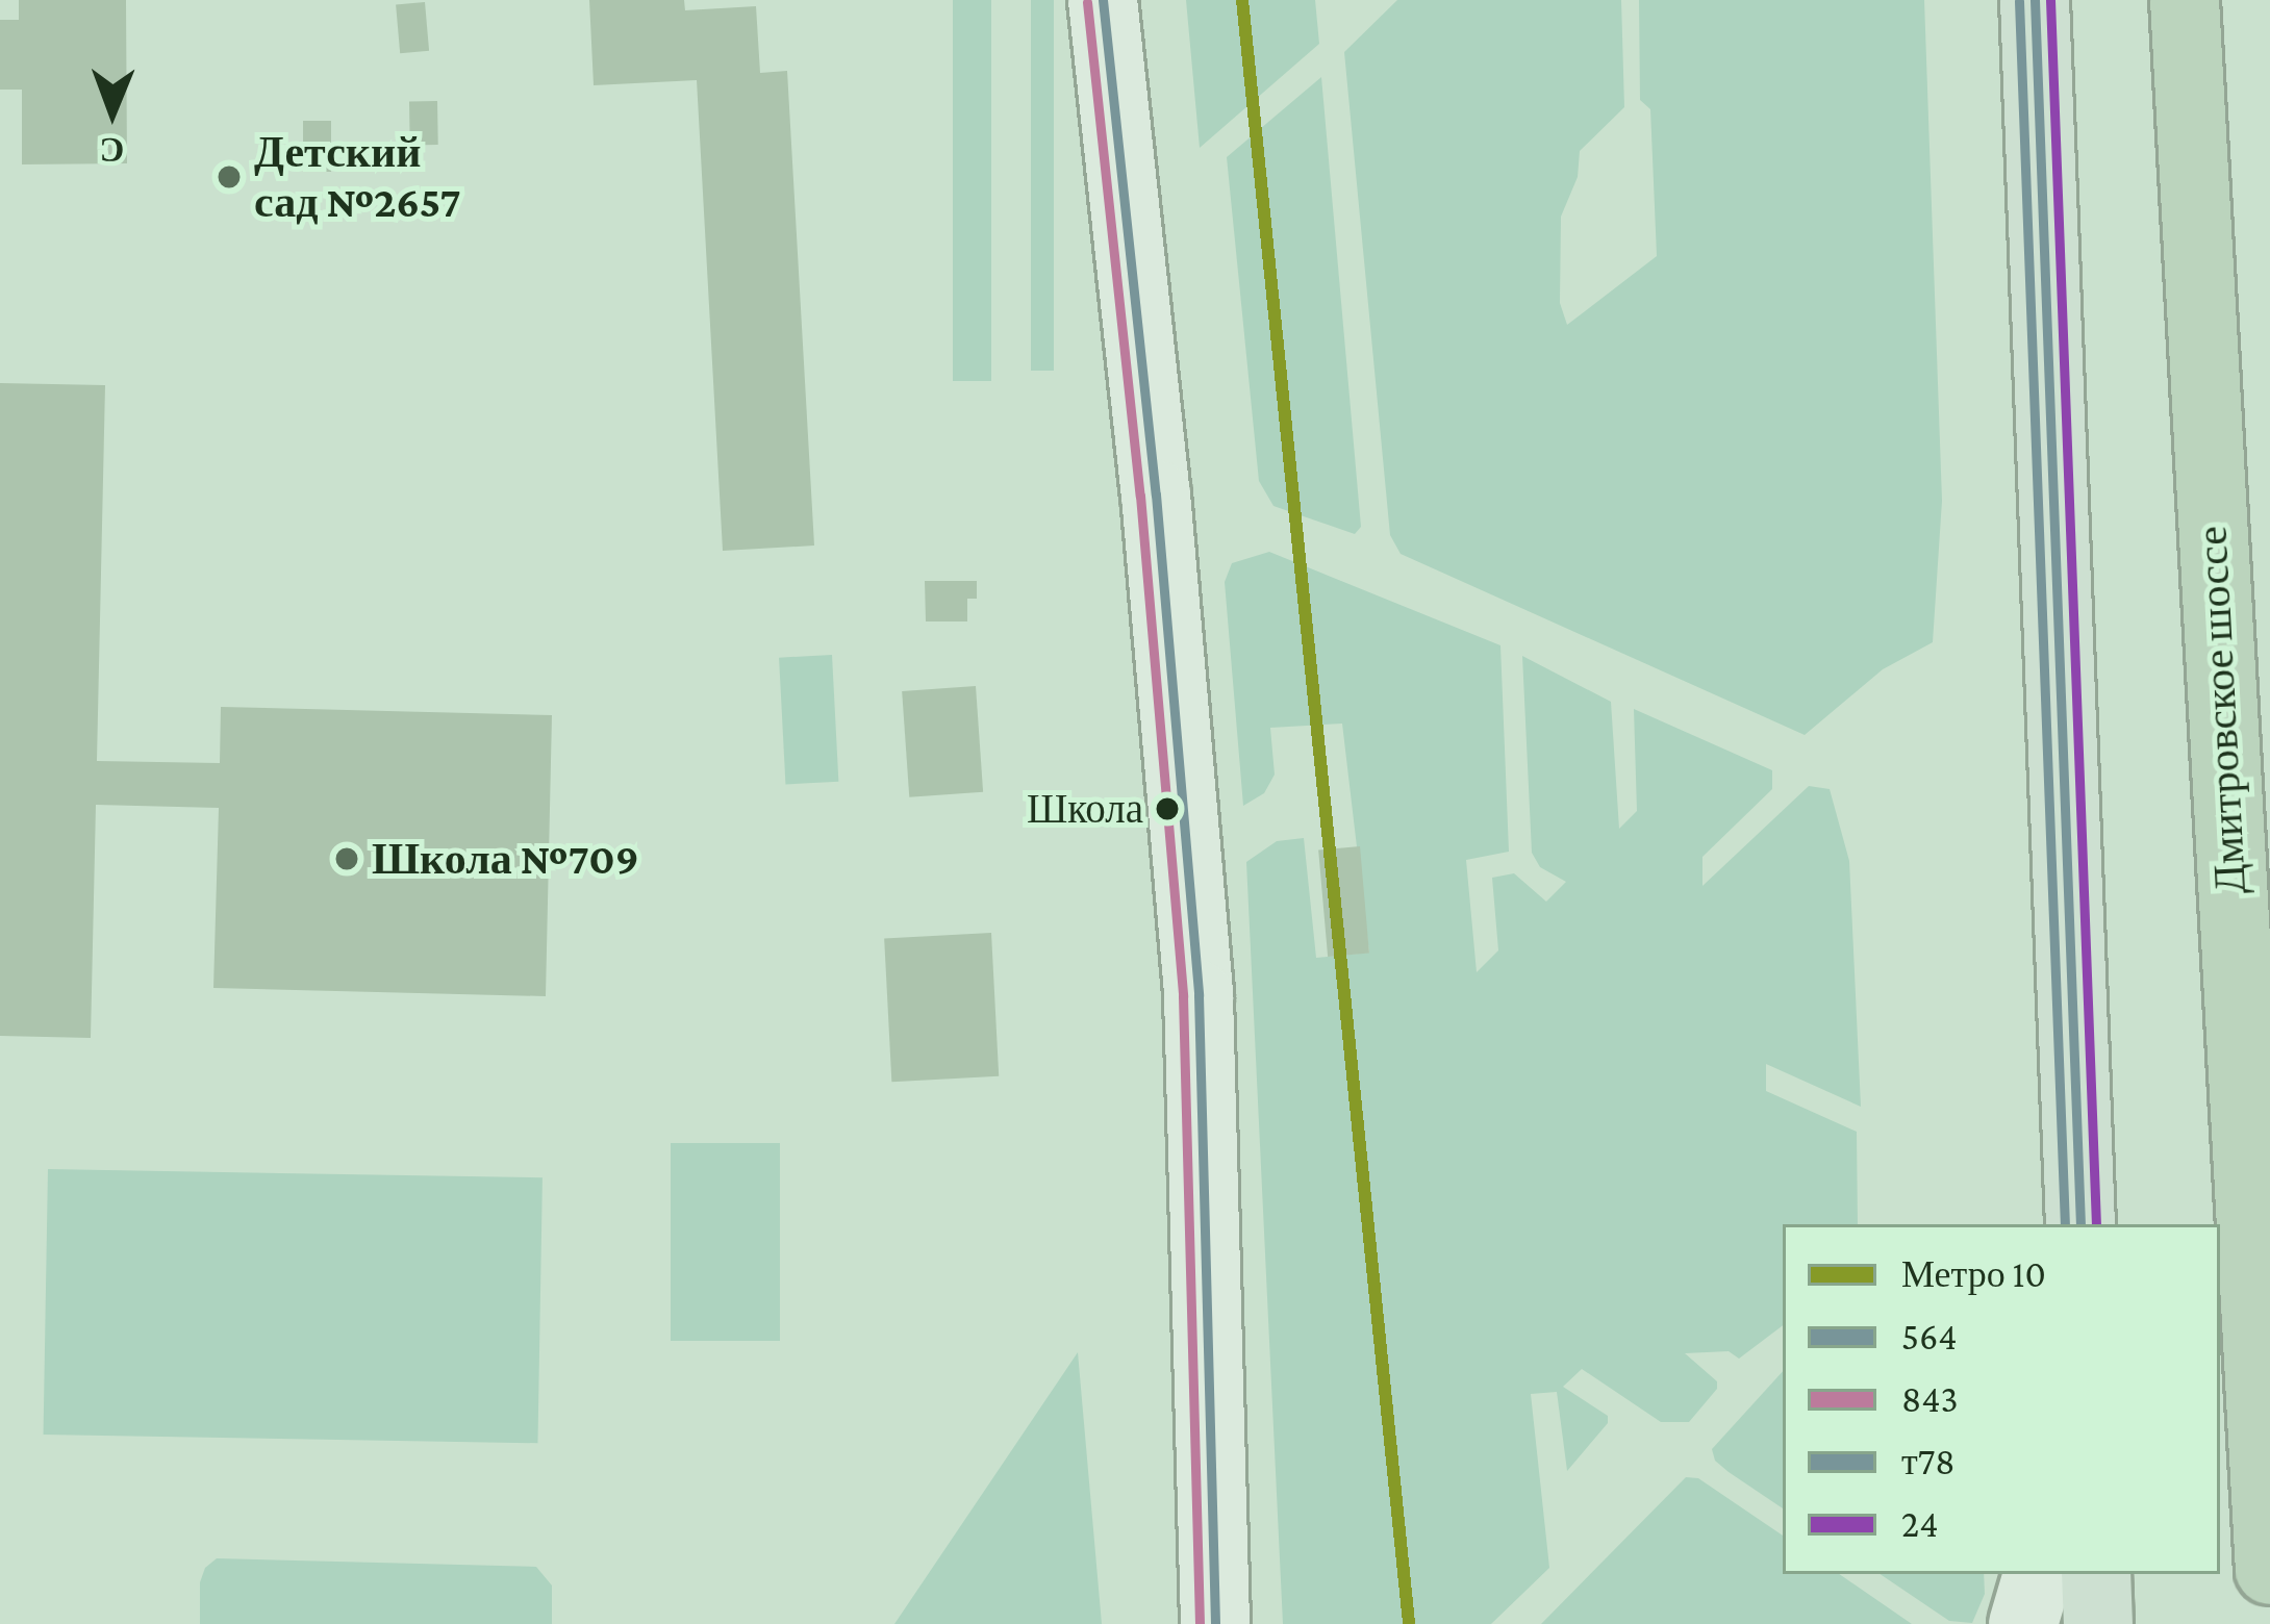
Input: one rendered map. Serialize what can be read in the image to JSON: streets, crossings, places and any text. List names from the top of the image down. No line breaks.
{"streets":{"highway":["Дмитровское шоссе"]},"places":["Детский сад №2657","Школа","Школа №709"],"lines":["metro line 10","transit line 564","transit line 24","transit line т78","transit line 843"],"legend":["Метро 10","564","843","т78","24"],"north":"bottom"}
